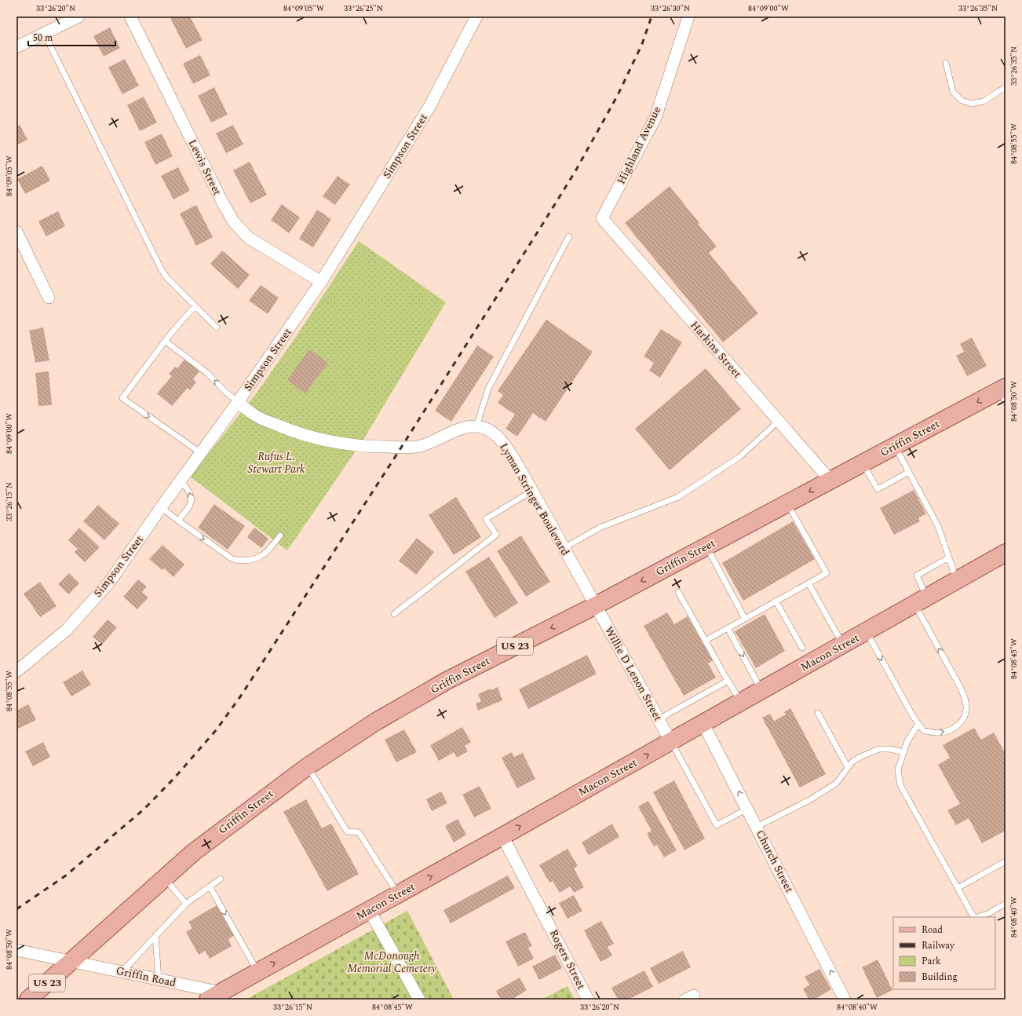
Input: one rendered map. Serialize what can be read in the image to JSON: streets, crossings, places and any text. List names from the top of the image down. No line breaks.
{"streets":{"main road":["Griffin Street","US 23","Macon Street"],"street":["Highland Avenue","Simpson Street","Lewis Street","Harkins Street","Lyman Stringer Boulevard","Willie D Lenon Street","Church Street","Rogers Street","Griffin Road"]},"crossings":[["Highland Avenue","Harkins Street"],["Simpson Street","Lewis Street"],["Harkins Street","Griffin Street"],["Griffin Street","Lyman Stringer Boulevard"],["Griffin Street","Willie D Lenon Street"],["Griffin Street","Griffin Road"],["Lyman Stringer Boulevard","Willie D Lenon Street"],["Macon Street","Willie D Lenon Street"],["Macon Street","Church Street"],["Macon Street","Rogers Street"],["Macon Street","Griffin Road"]],"one_way":["Griffin Street","Macon Street","Church Street"],"parks":["Rufus L. Stewart Park","McDonough Memorial Cemetery"],"legend":["Road","Railway","Park","Building"],"scale_bar":"50 m","coordinates":["33°26'20\"N","84°09'05\"W","33°26'25\"N","33°26'30\"N","84°09'00\"W","33°26'35\"N","84°08'55\"W","84°08'50\"W","33°26'15\"N","84°08'45\"W","84°08'40\"W"]}
